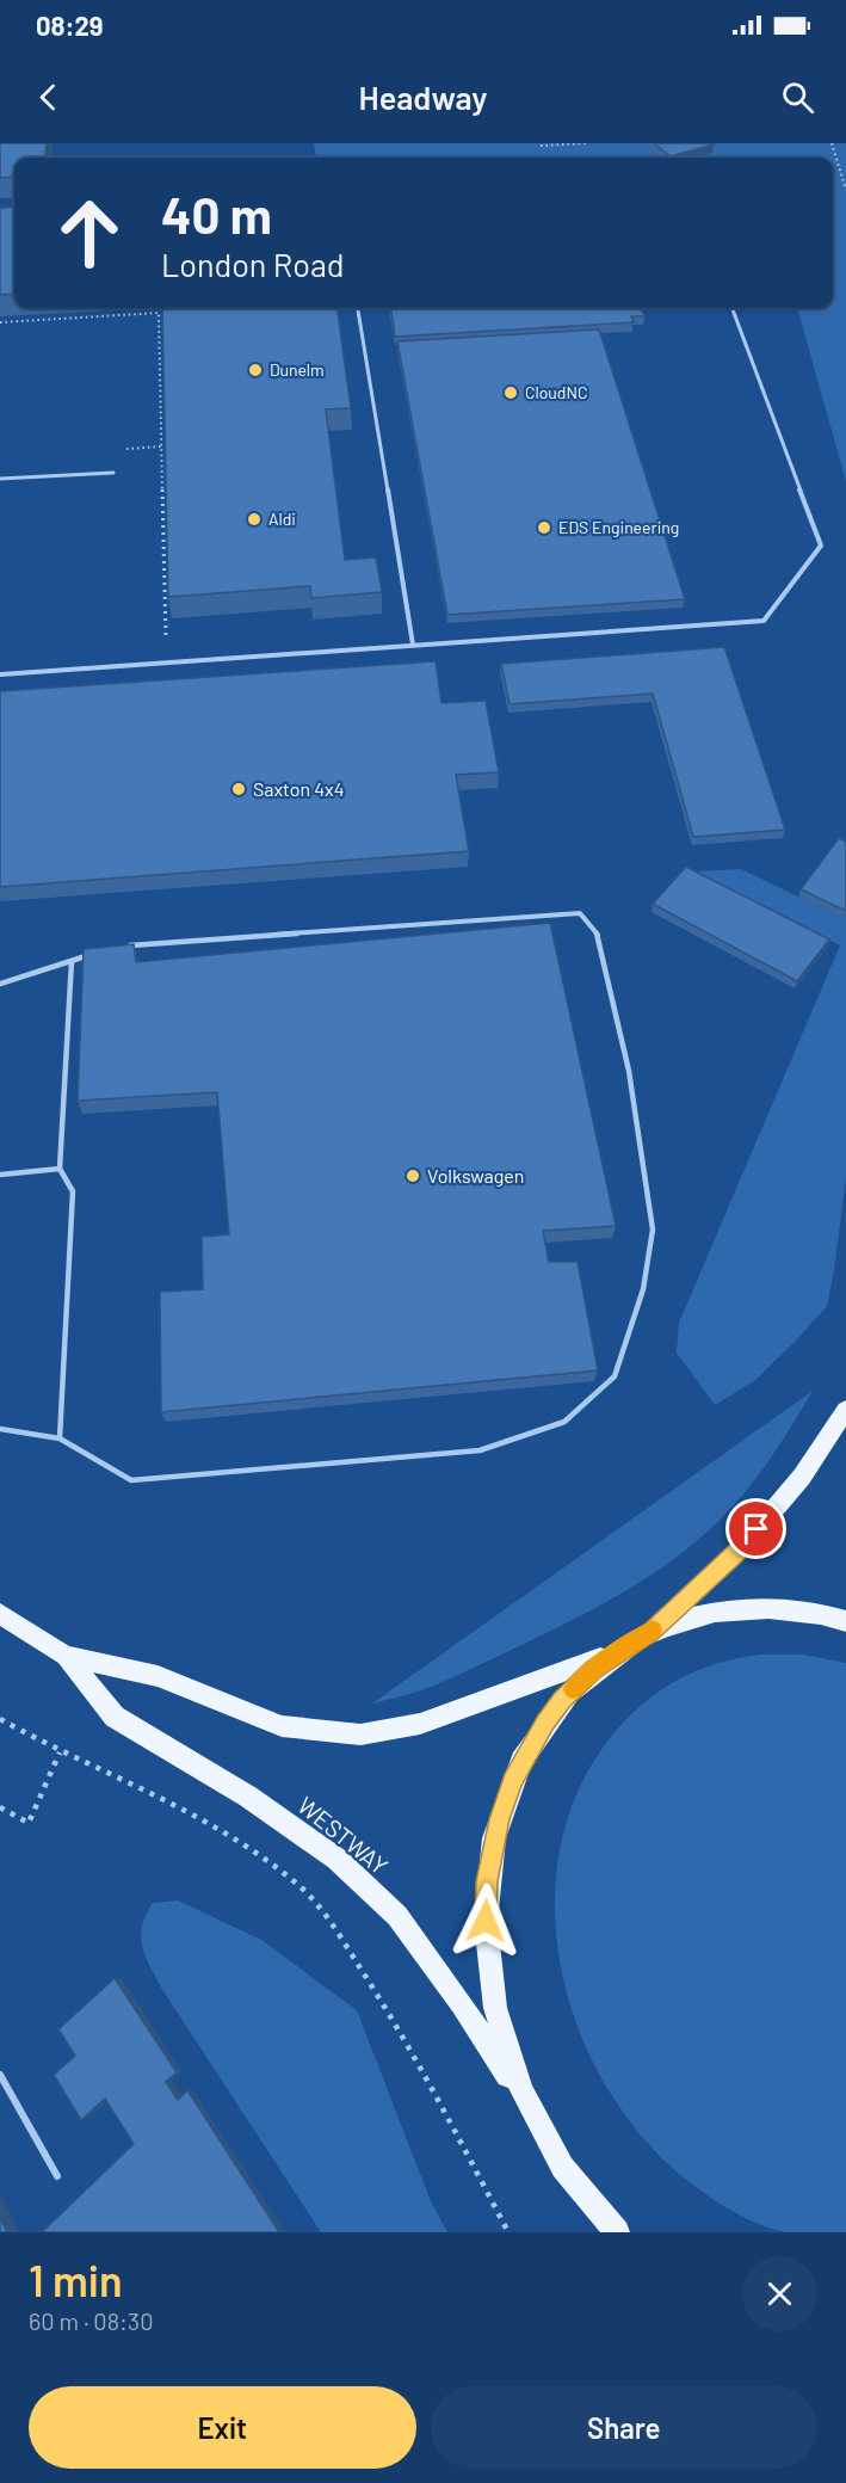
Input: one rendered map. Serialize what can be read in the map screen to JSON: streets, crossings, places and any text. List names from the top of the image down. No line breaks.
{"streets":{"main road":["WESTWAY"]},"places":["Dunelm","CloudNC","Aldi","EDS Engineering","Saxton 4x4","Volkswagen"],"page":{"status":"08:29","header":"Headway","turn":["40 m","London Road"],"heading":["1 min","60 m · 08:30"],"buttons":["Exit","Share"]}}
